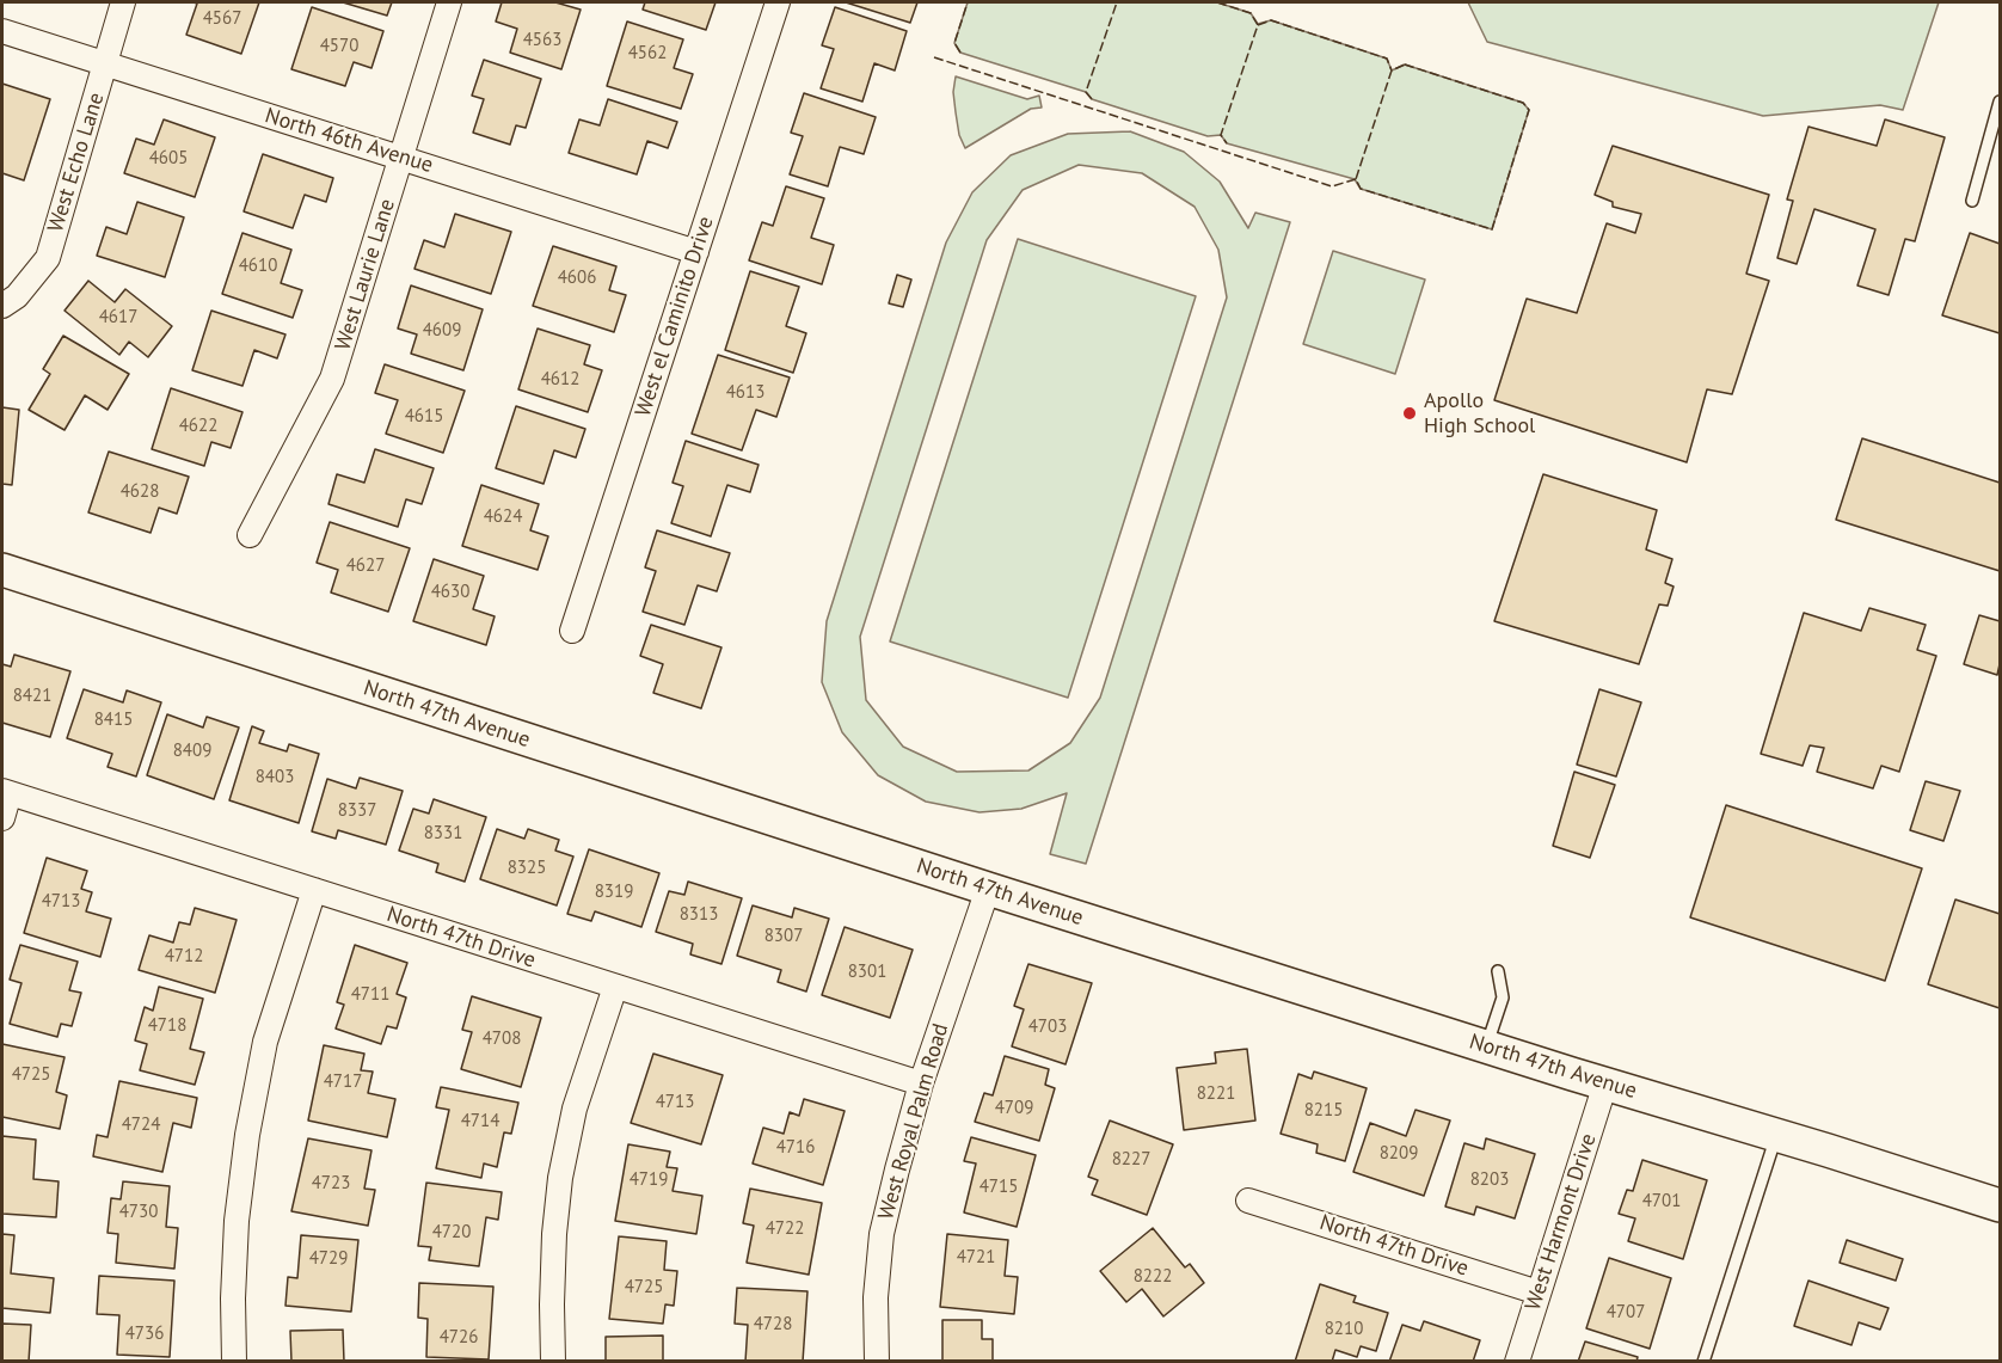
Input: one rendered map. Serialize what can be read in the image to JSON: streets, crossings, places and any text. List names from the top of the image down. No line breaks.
{"streets":{"street":["North 46th Avenue","West Echo Lane","West Laurie Lane","West el Caminito Drive","North 47th Avenue","North 47th Drive","West Royal Palm Road","West Harmont Drive"]},"crossings":[["North 46th Avenue","West Echo Lane"],["North 46th Avenue","West Laurie Lane"],["North 46th Avenue","West el Caminito Drive"],["North 47th Avenue","West Royal Palm Road"],["North 47th Avenue","West Harmont Drive"],["North 47th Drive","West Royal Palm Road"],["North 47th Drive","West Harmont Drive"]],"places":["Apollo High School"],"house_numbers":["4567","4563","4570","4562","4605","4610","4606","4617","4609","4612","4613","4615","4622","4628","4624","4627","4630","8421","8415","8409","8403","8337","8331","8325","8319","4713","8313","8307","4712","8301","4711","4718","4703","4708","4725","4717","8221","4713","4709","8215","4714","4724","4716","8209","8227","4719","8203","4723","4715","4701","4730","4722","4720","4721","4729","8222","4725","4707","4728","8210","4736","4726"]}
